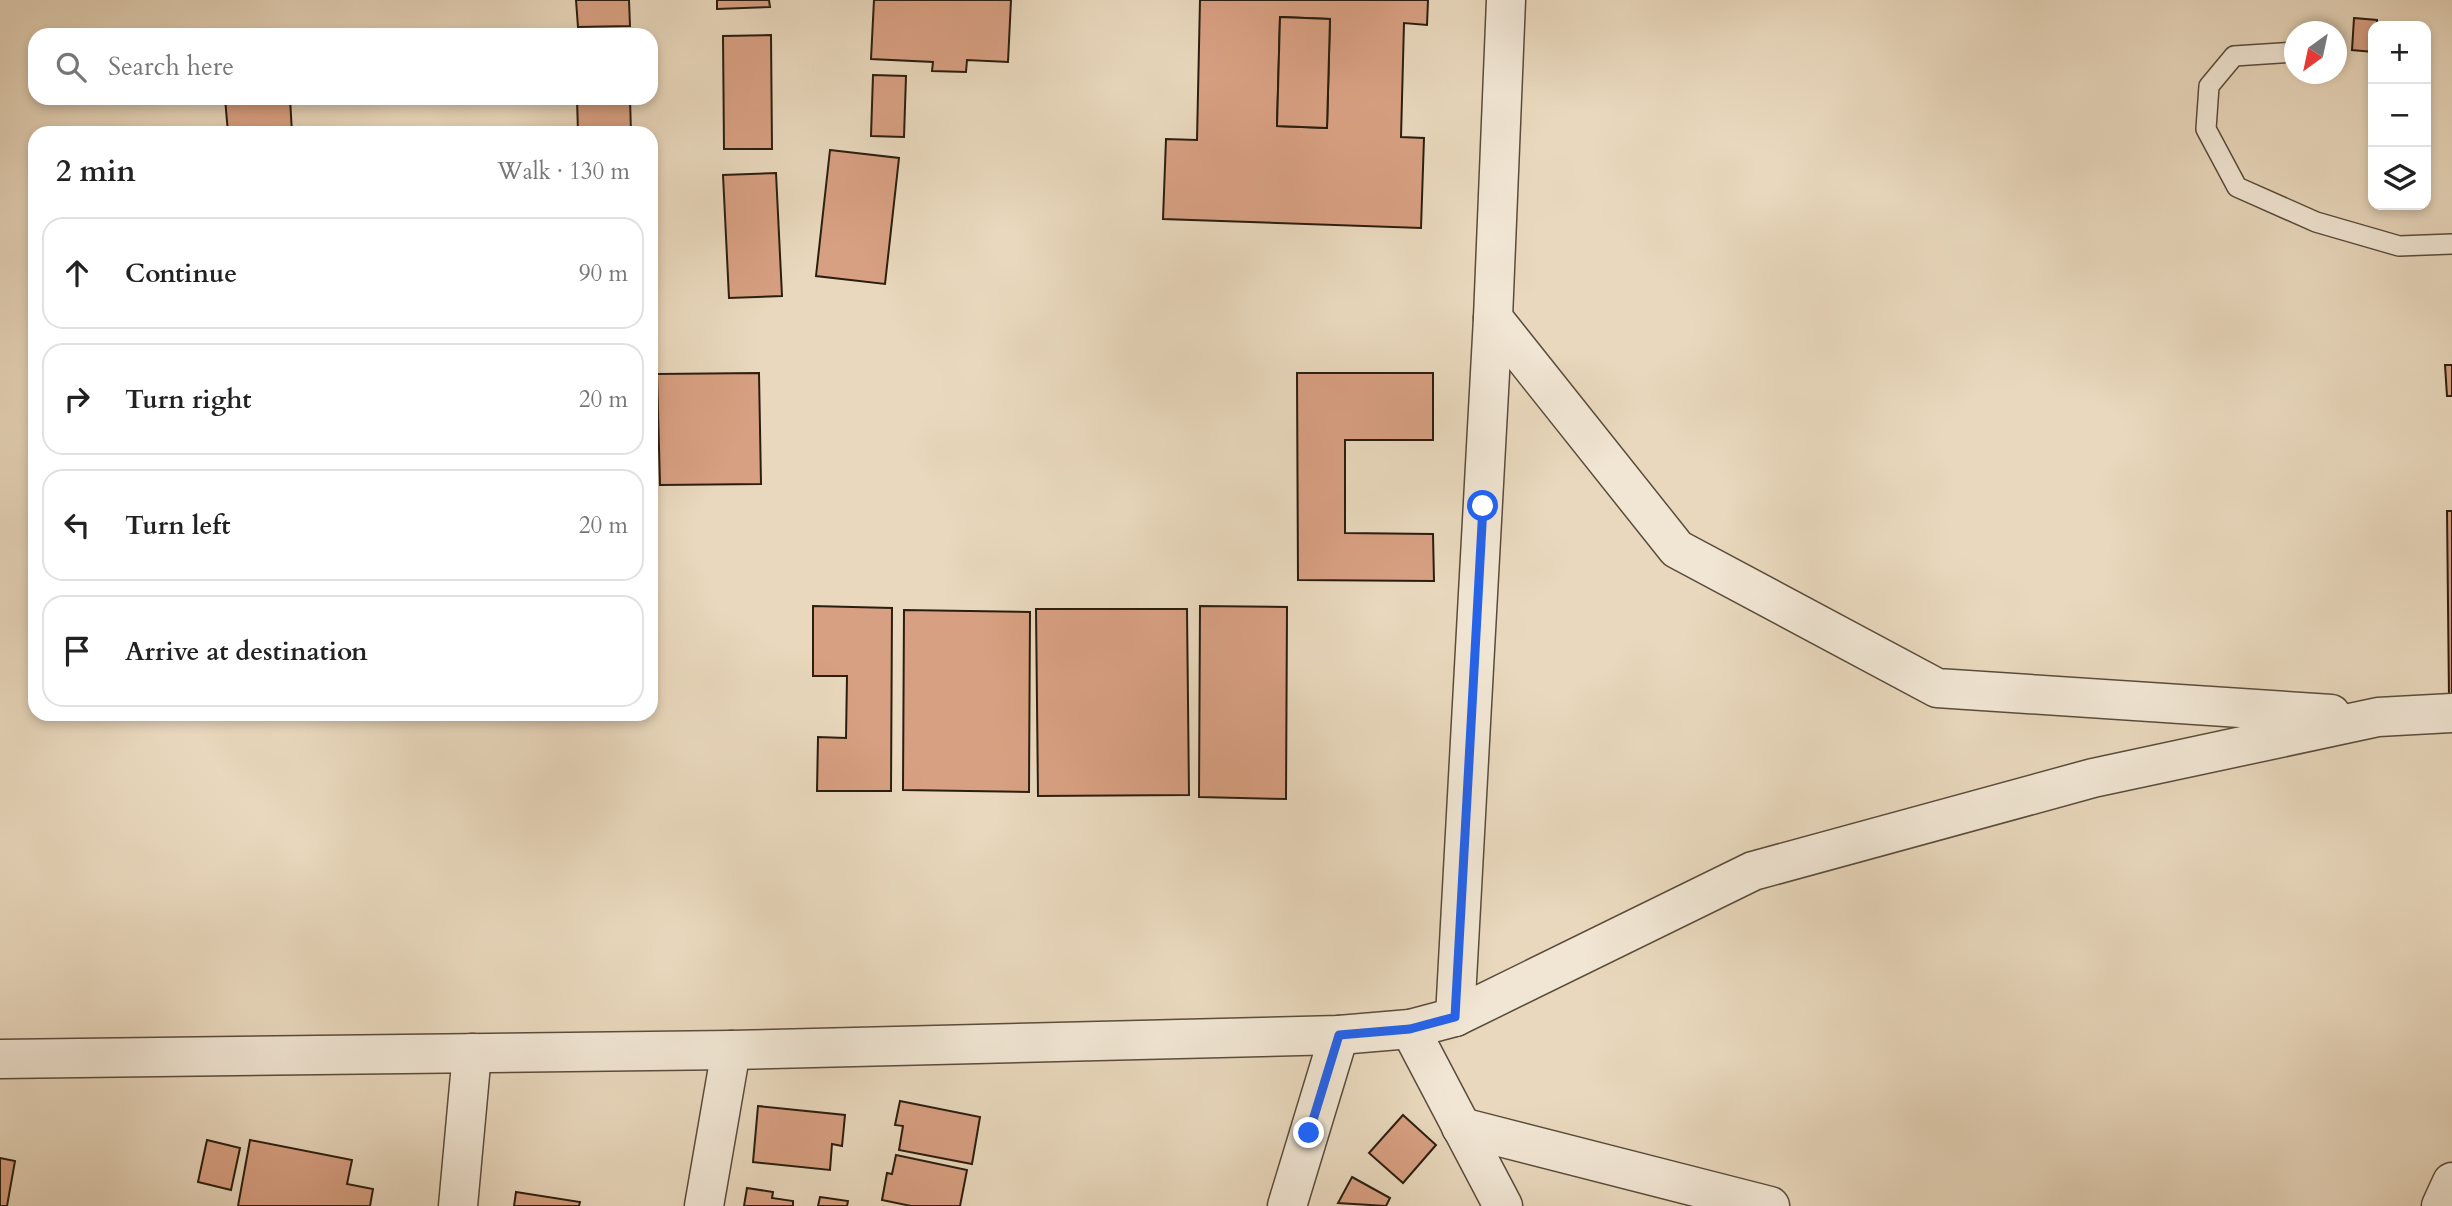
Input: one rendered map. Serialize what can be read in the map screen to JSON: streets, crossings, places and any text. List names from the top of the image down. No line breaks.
{"north":"bottom left","page":{"map_buttons":["+","−"],"search":"Search here","heading":["2 min","Walk · 130 m"],"list":[["Continue","90 m"],["Turn right","20 m"],["Turn left","20 m"],"Arrive at destination"]}}
